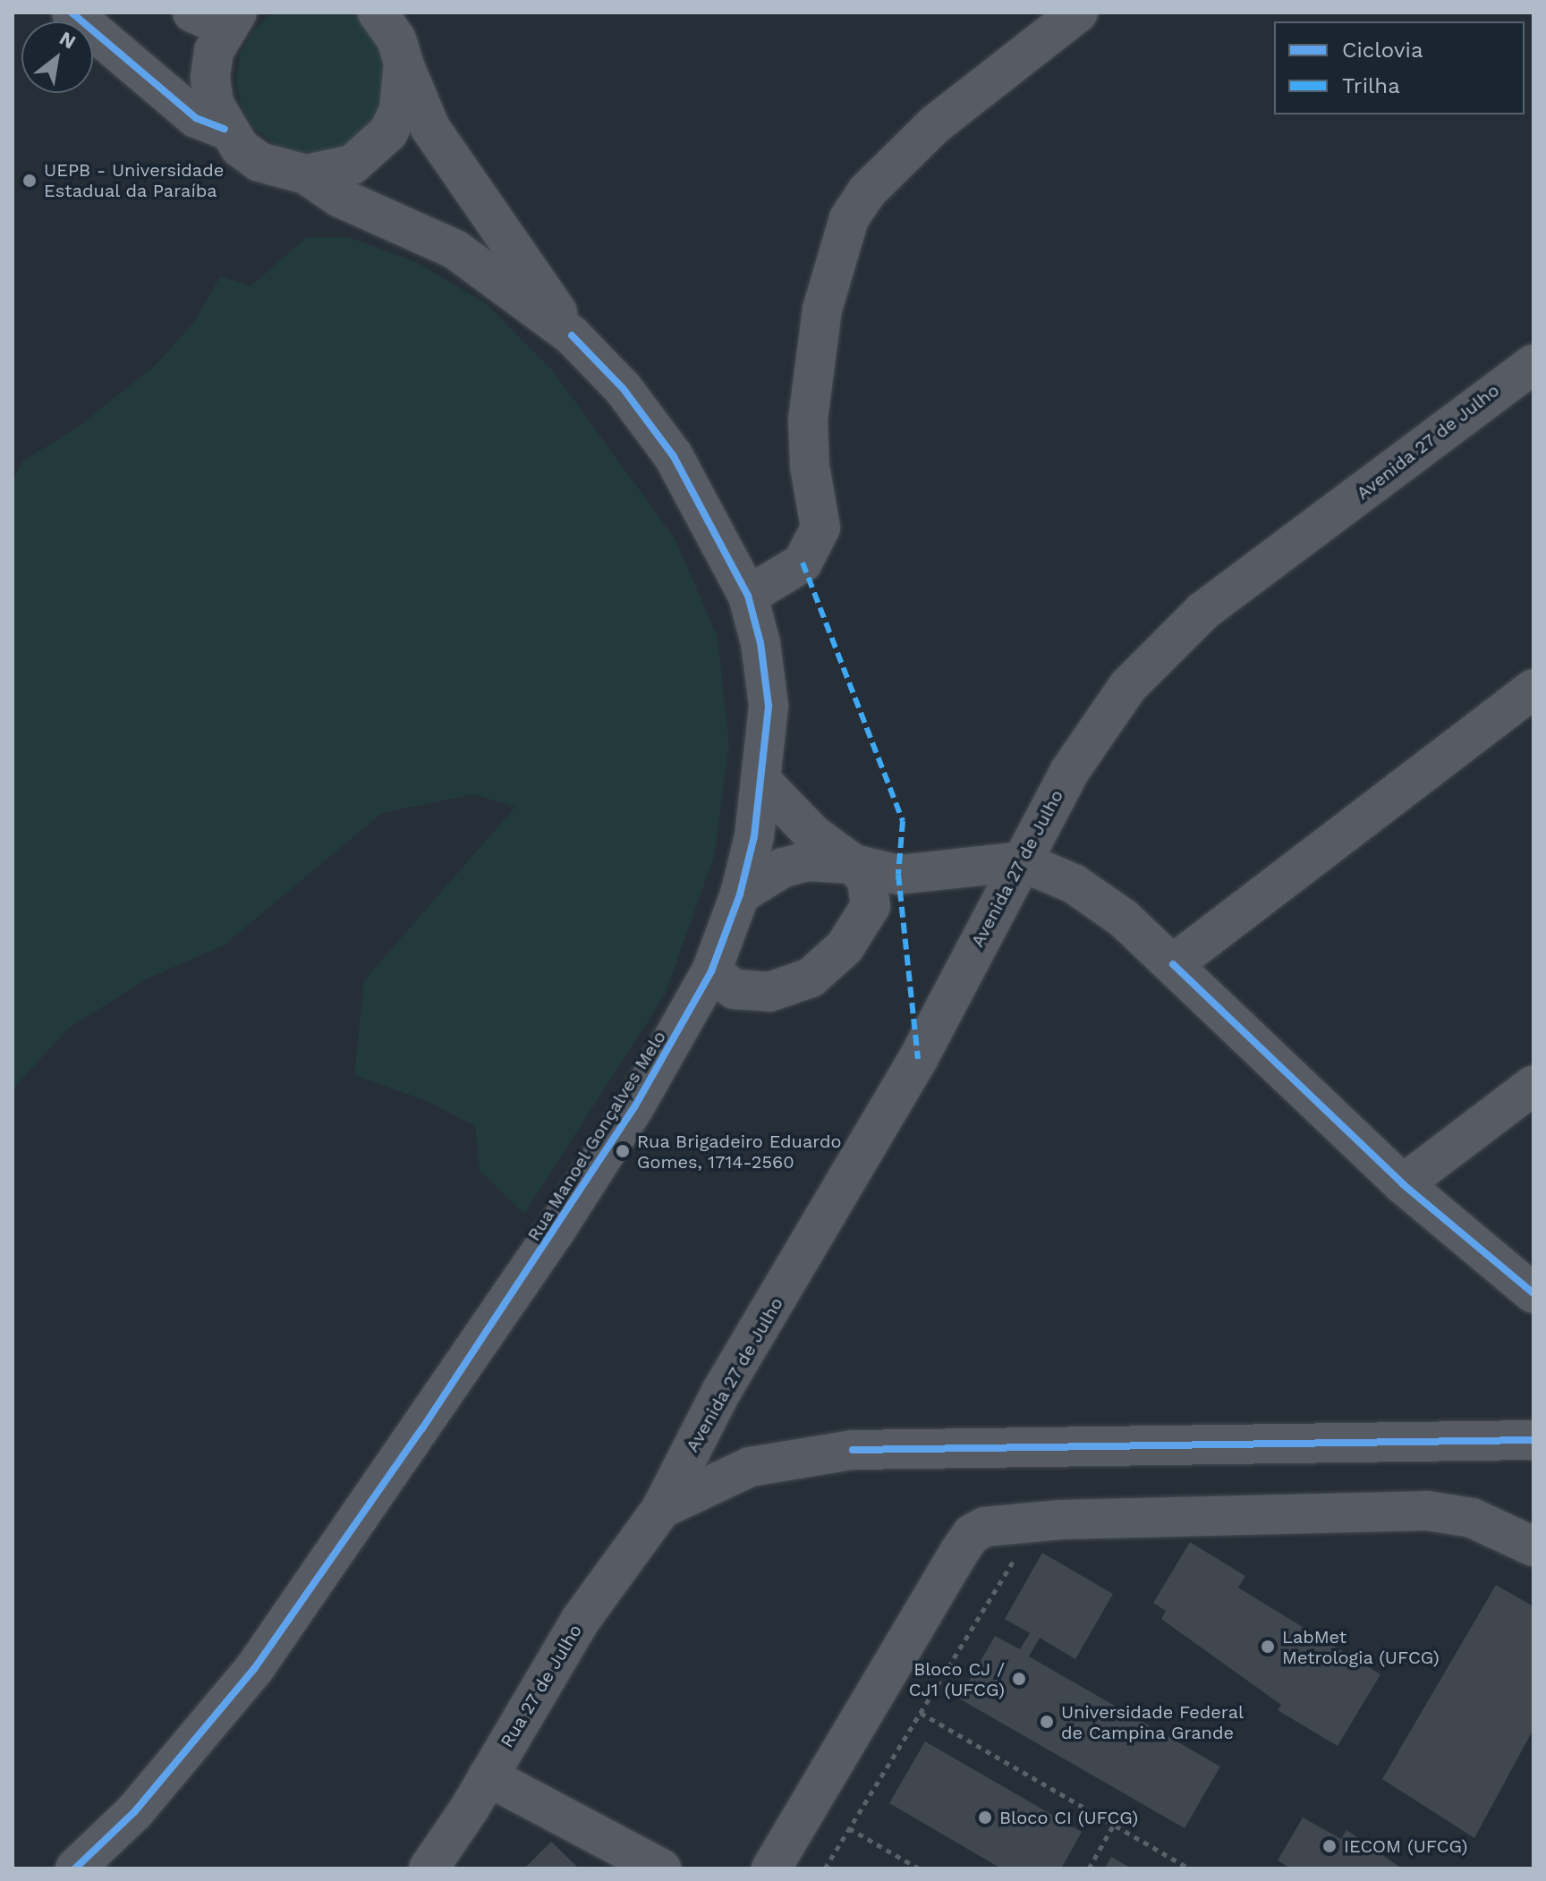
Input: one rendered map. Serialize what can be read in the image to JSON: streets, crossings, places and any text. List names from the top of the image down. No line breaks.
{"streets":{"street":["Avenida 27 de Julho","Rua Manoel Gonçalves Melo","Rua 27 de Julho"]},"crossings":[["Avenida 27 de Julho","Rua 27 de Julho"]],"places":["UEPB - Universidade Estadual da Paraíba","Rua Brigadeiro Eduardo Gomes, 1714-2560","LabMet Metrologia (UFCG)","Bloco CJ / CJ1 (UFCG)","Universidade Federal de Campina Grande","Bloco CI (UFCG)","IECOM (UFCG)"],"legend":["Ciclovia","Trilha"],"north":"top right"}
